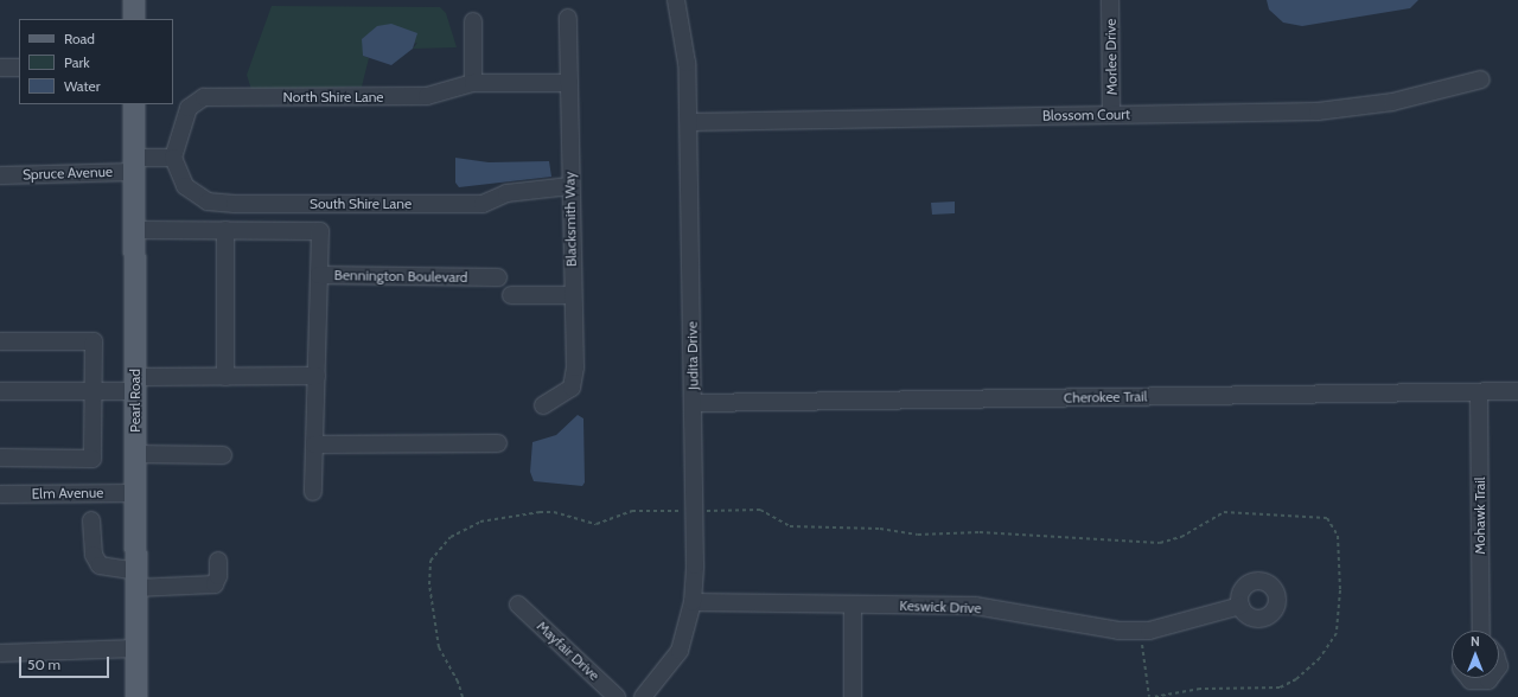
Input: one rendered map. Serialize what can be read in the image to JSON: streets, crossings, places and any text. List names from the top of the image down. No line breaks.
{"streets":{"main road":["Pearl Road"],"street":["Morlee Drive","North Shire Lane","Blossom Court","Spruce Avenue","South Shire Lane","Blacksmith Way","Bennington Boulevard","Judita Drive","Cherokee Trail","Elm Avenue","Mohawk Trail","Keswick Drive","Mayfair Drive"]},"crossings":[["Morlee Drive","Blossom Court"],["North Shire Lane","South Shire Lane"],["North Shire Lane","Blacksmith Way"],["Blossom Court","Judita Drive"],["Spruce Avenue","Pearl Road"],["South Shire Lane","Blacksmith Way"],["Judita Drive","Cherokee Trail"],["Judita Drive","Keswick Drive"],["Cherokee Trail","Mohawk Trail"],["Pearl Road","Elm Avenue"]],"legend":["Road","Park","Water"],"scale_bar":"50 m","north":"top"}
